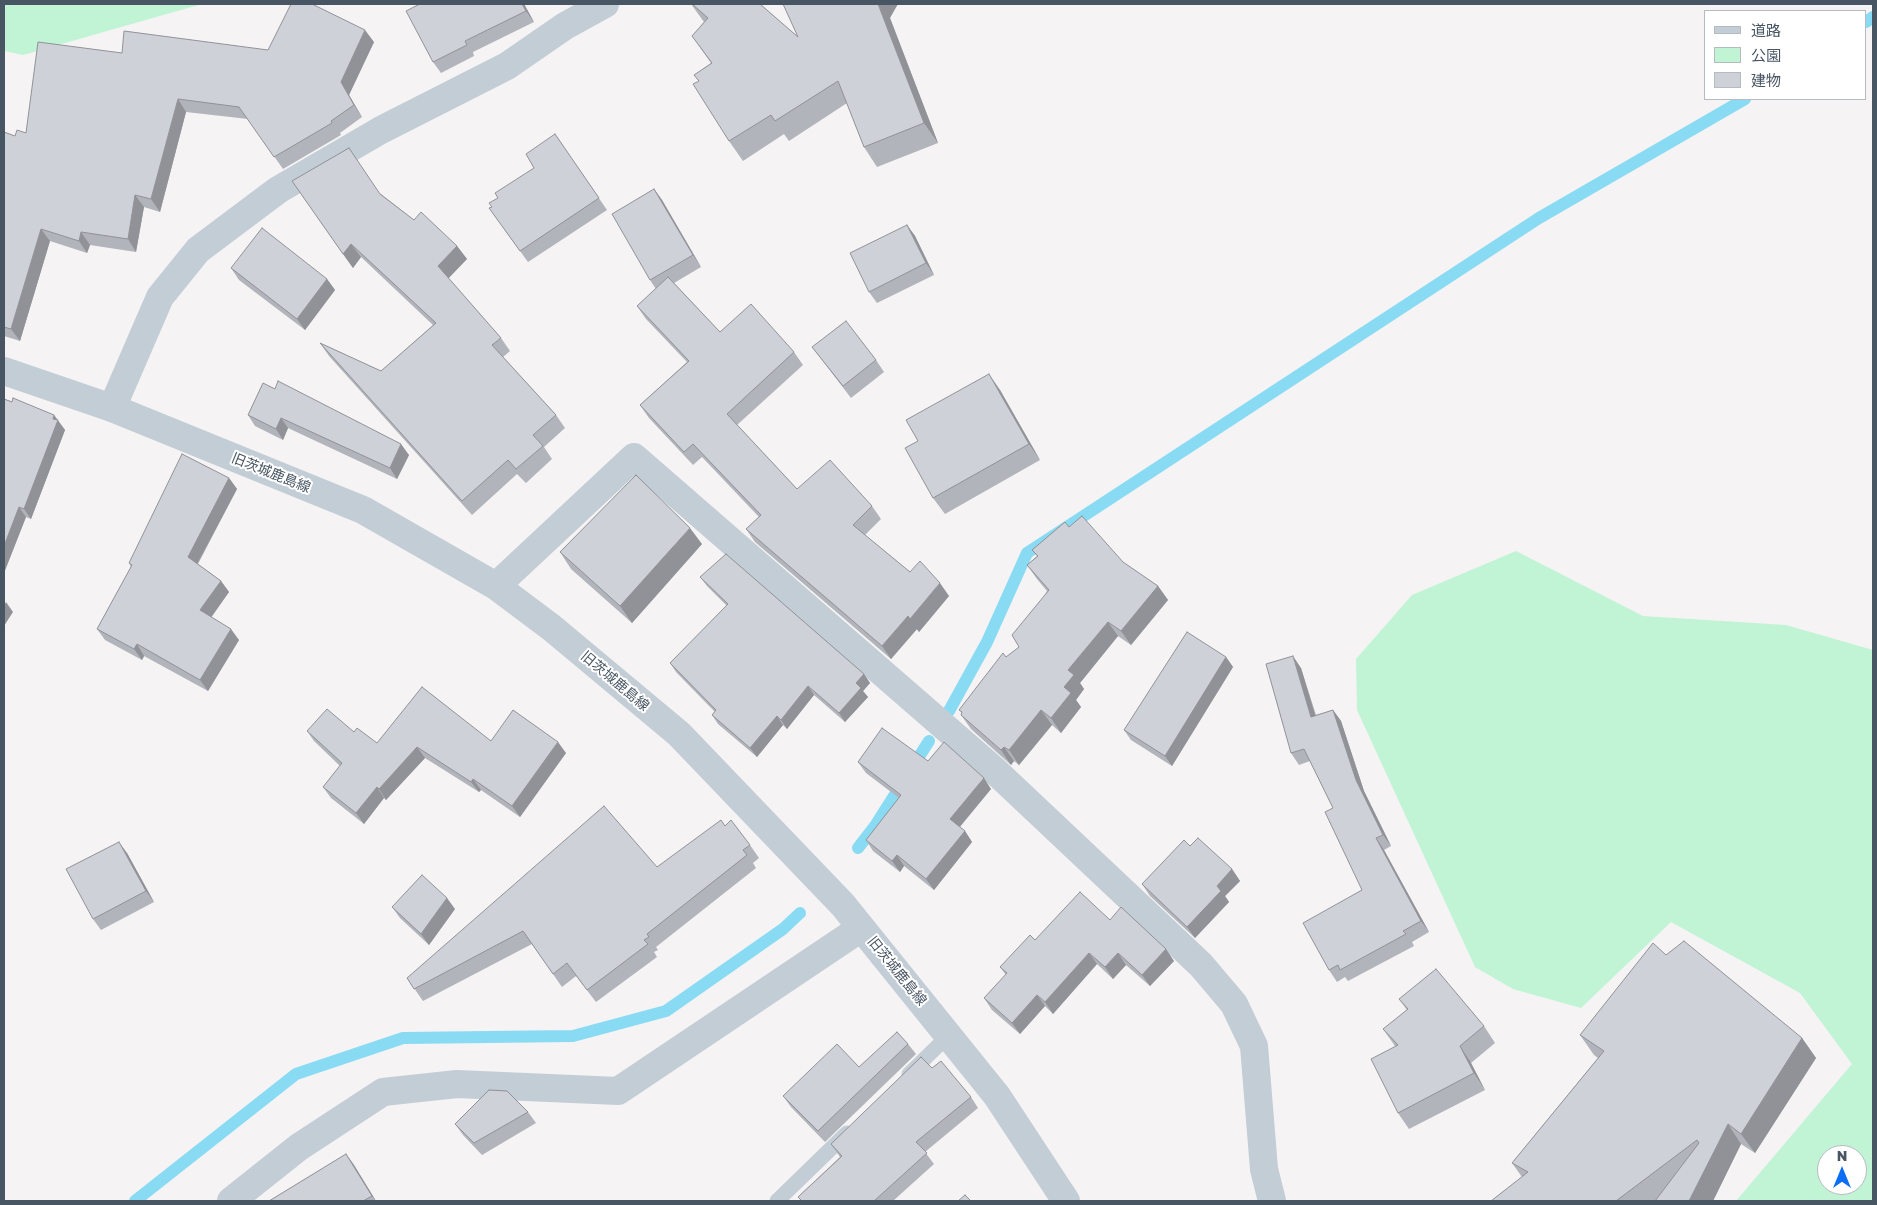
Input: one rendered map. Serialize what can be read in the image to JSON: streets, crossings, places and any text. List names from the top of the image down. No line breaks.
{"streets":{"street":["旧茨城鹿島線"]},"legend":["道路","公園","建物"],"north":"top"}
